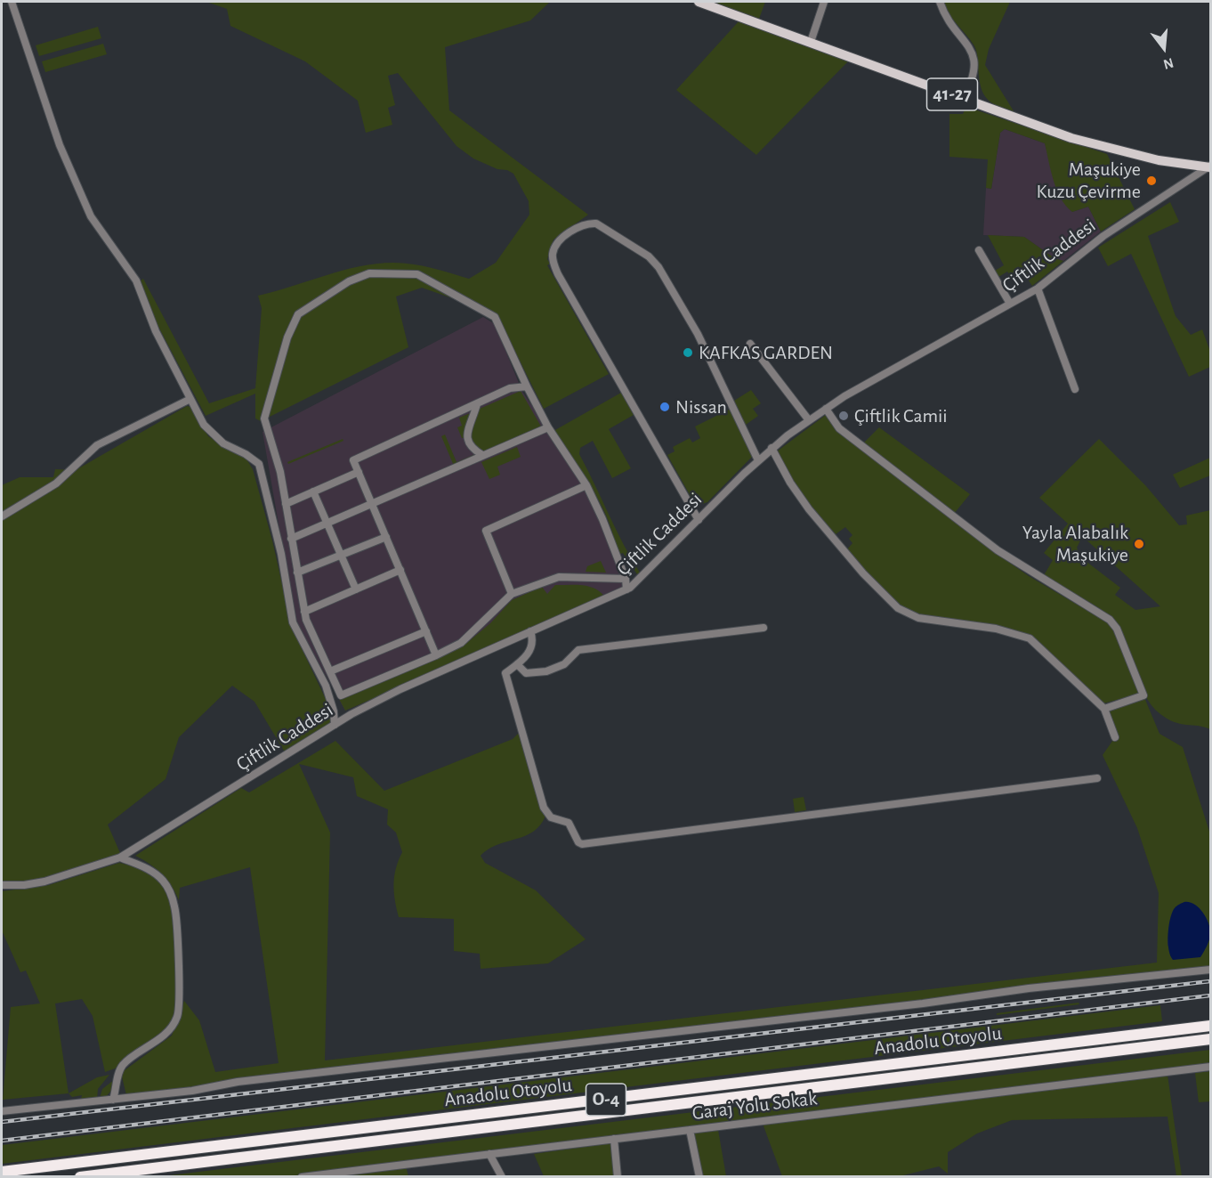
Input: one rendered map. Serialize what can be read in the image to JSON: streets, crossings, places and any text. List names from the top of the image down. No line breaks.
{"streets":{"highway":["Anadolu Otoyolu","O-4"],"main road":["41-27"],"street":["Çiftlik Caddesi","Garaj Yolu Sokak"]},"crossings":[["41-27","Çiftlik Caddesi"]],"places":["Maşukiye Kuzu Çevirme","KAFKAS GARDEN","Nissan","Çiftlik Camii","Yayla Alabalık Maşukiye"],"north":"bottom"}
